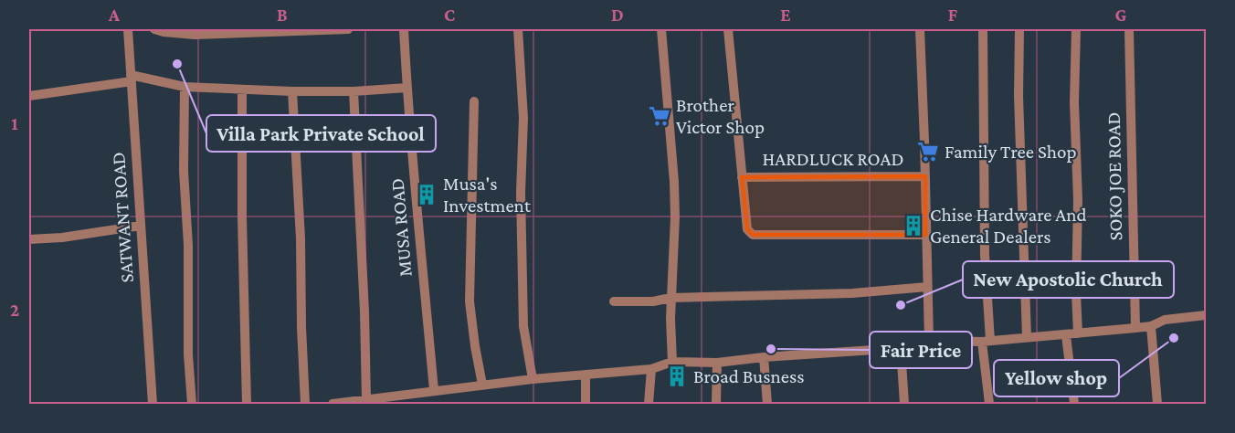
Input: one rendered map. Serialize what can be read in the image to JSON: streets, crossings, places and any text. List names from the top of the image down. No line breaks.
{"streets":{"street":["HARDLUCK ROAD","SOKO JOE ROAD","SATWANT ROAD","MUSA ROAD"]},"places":{"other":["Villa Park Private School","New Apostolic Church","Yellow shop","Fair Price"],"supermarket":["Brother Victor Shop","Family Tree Shop"],"building":["Musa's Investment","Chise Hardware And General Dealers","Broad Busness"]},"grid":{"columns":["A","B","C","D","E","F","G"],"rows":["1","2"]}}
